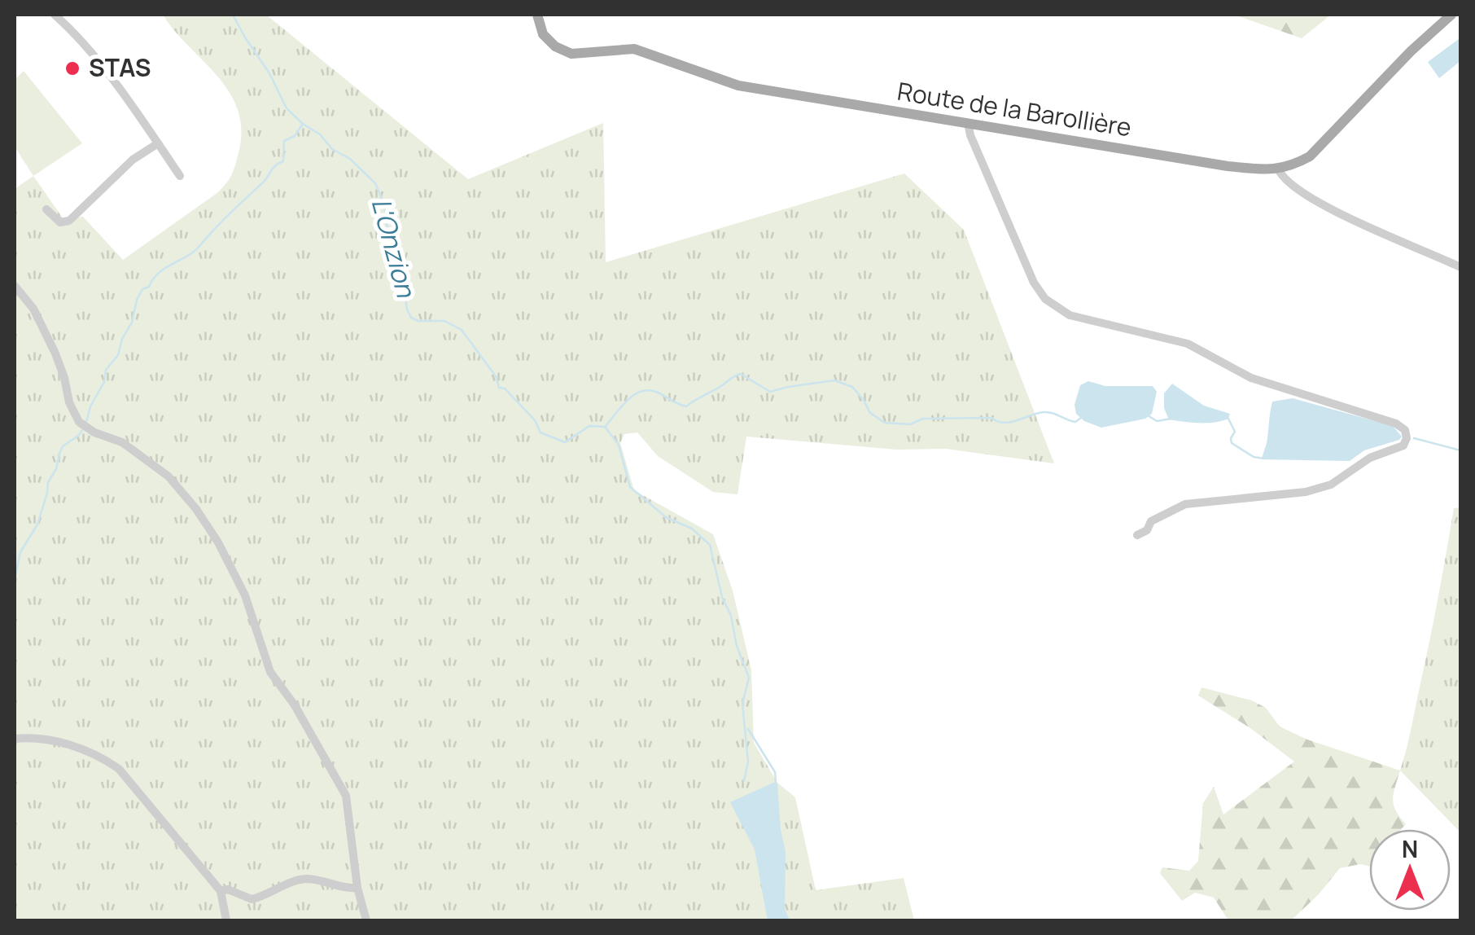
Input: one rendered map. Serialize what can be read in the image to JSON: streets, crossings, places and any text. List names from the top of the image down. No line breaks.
{"streets":{"main road":["Route de la Barollière"]},"water":["L'Onzion"],"places":["STAS"],"north":"top"}
